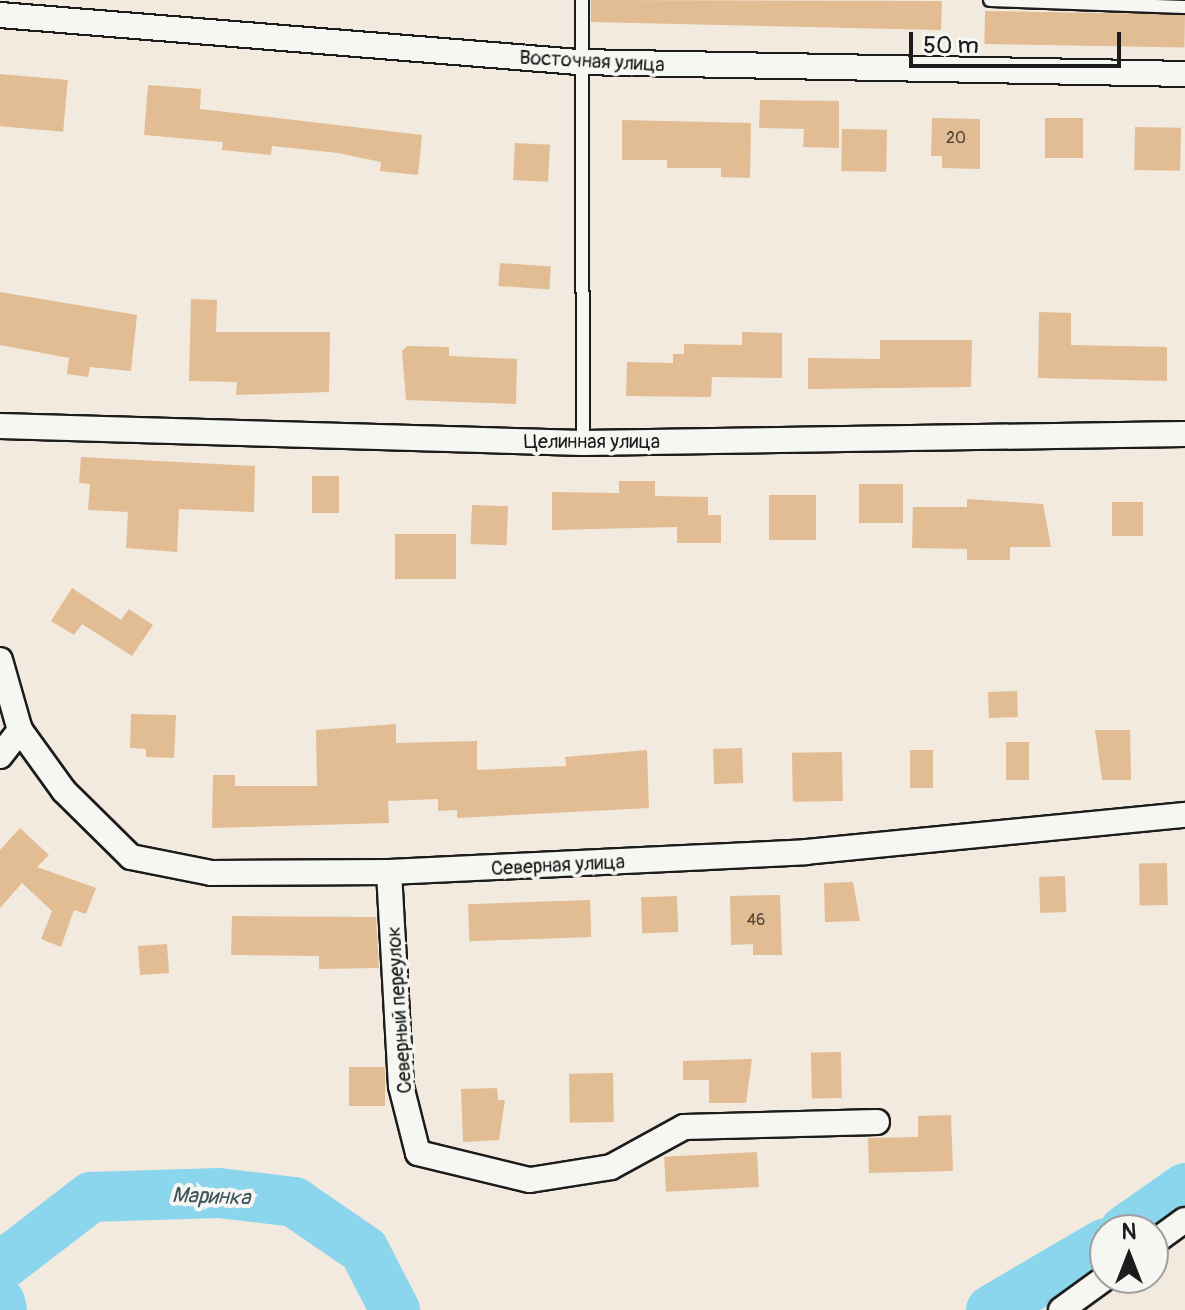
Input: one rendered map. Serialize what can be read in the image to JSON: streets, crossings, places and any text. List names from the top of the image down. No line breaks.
{"streets":{"street":["Восточная улица","Целинная улица","Северная улица","Северный переулок"]},"crossings":[["Северная улица","Северный переулок"]],"water":["Маринка"],"house_numbers":["20","46"],"scale_bar":"50 m","north":"top"}
